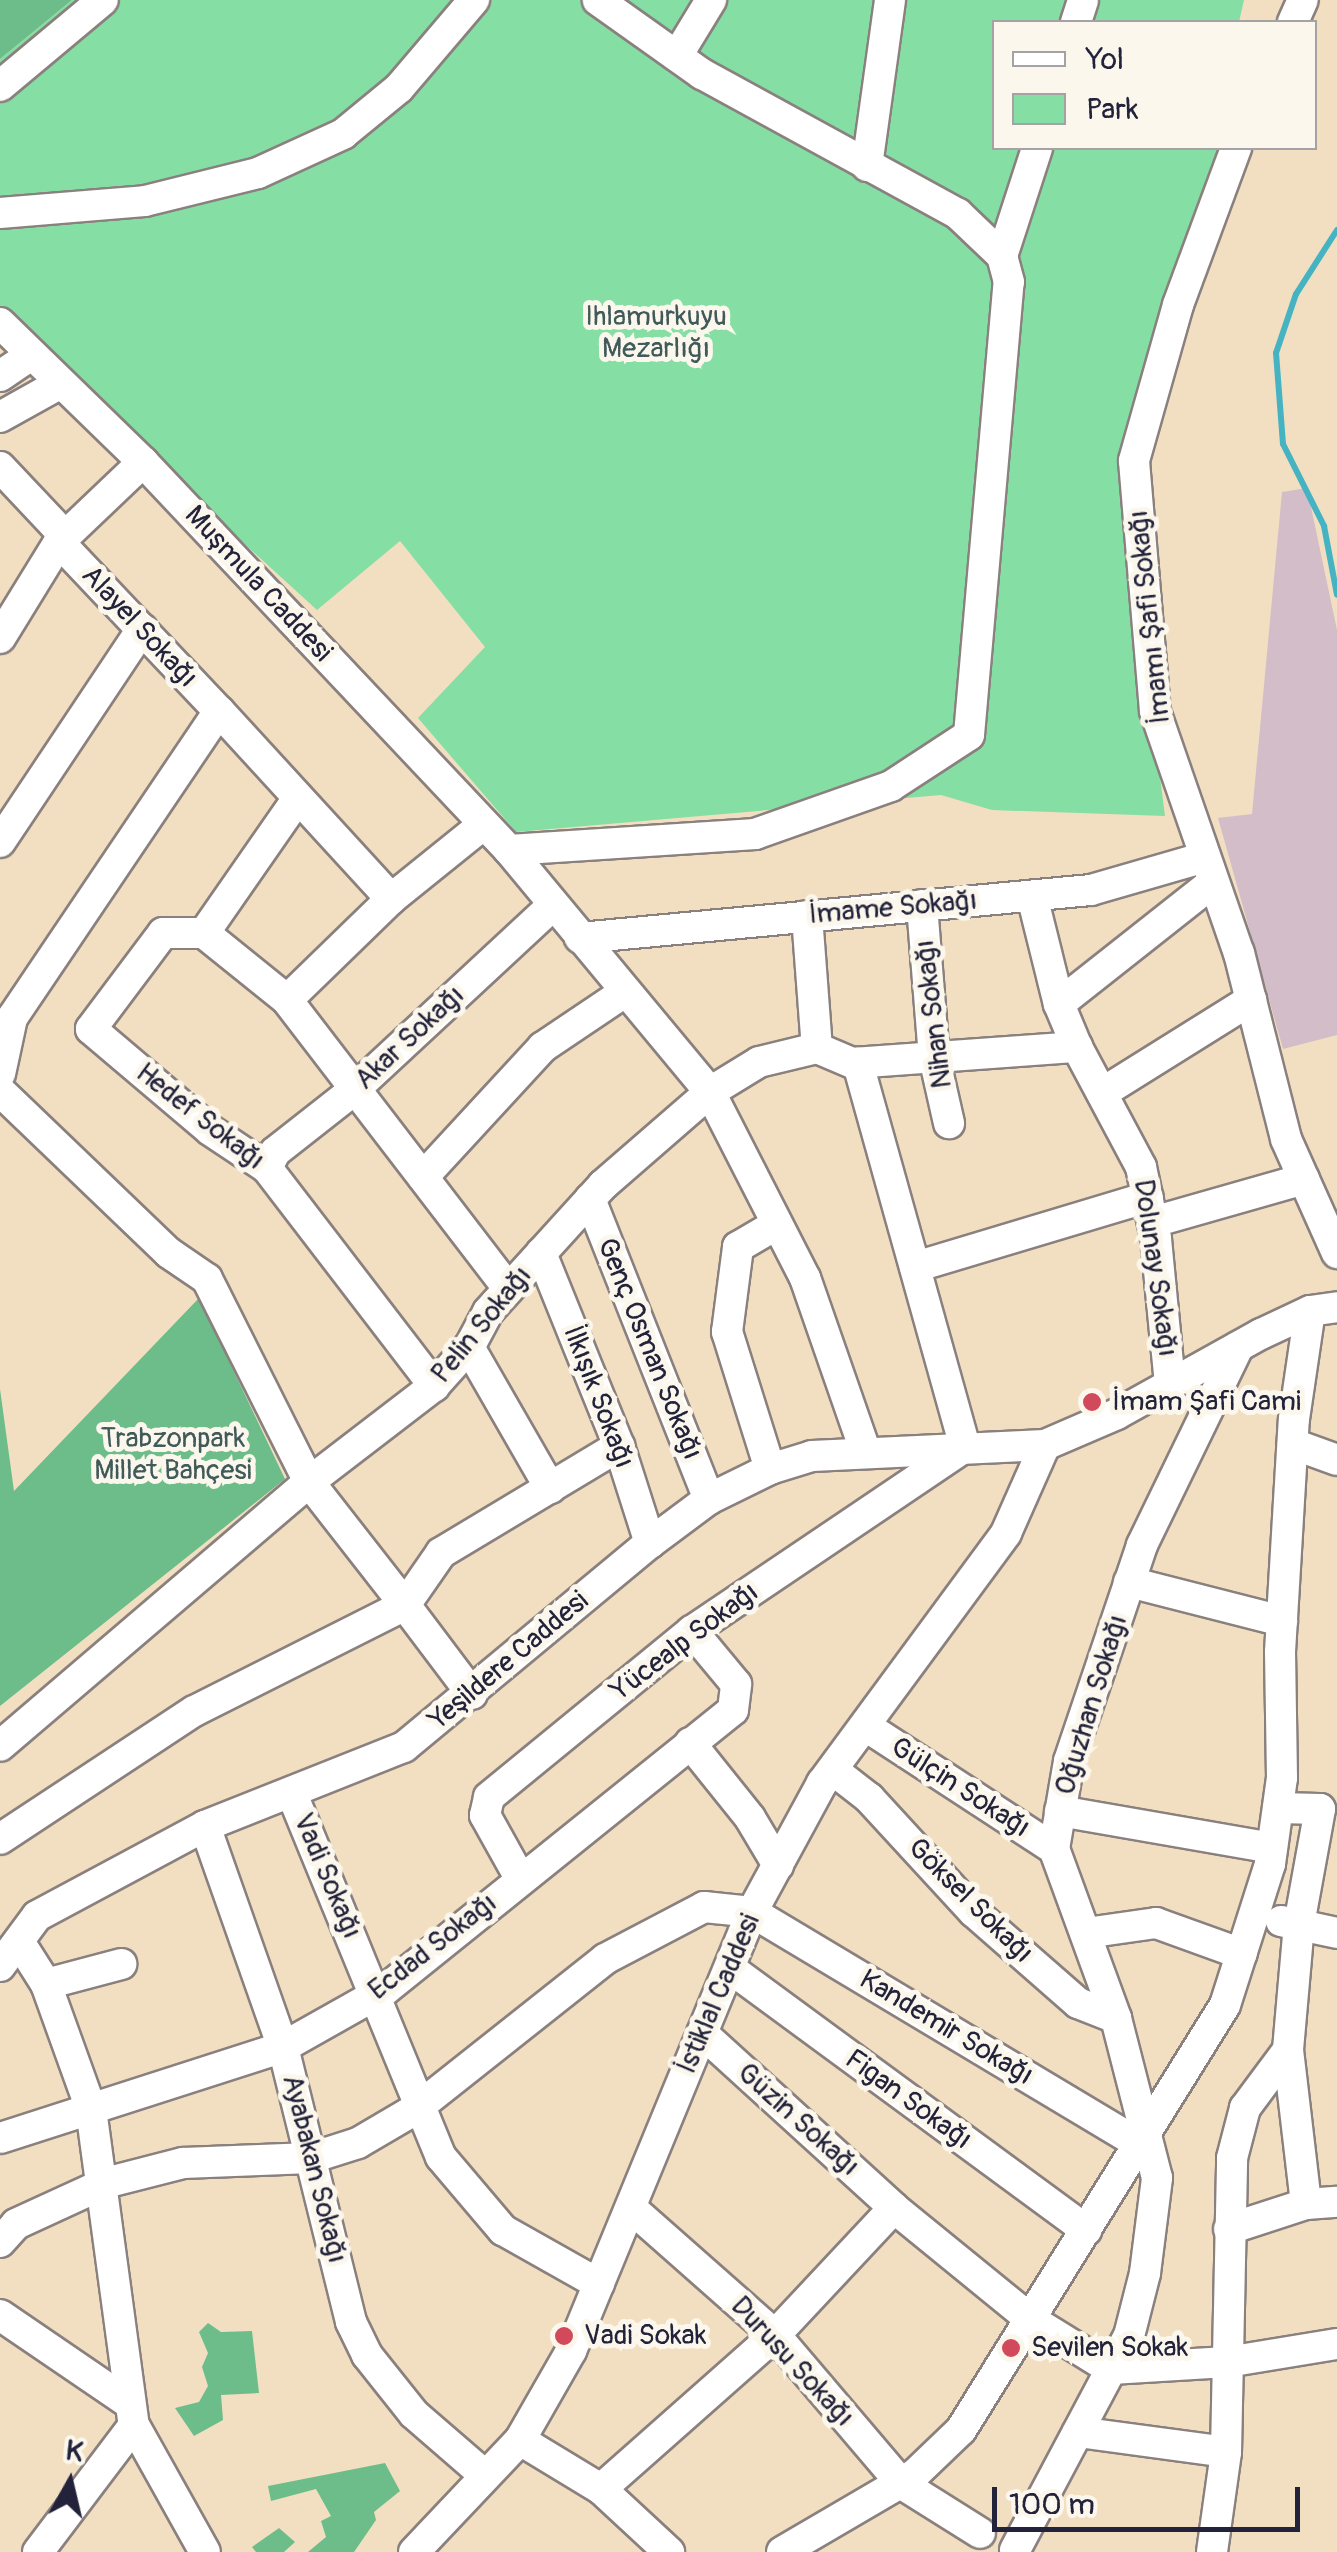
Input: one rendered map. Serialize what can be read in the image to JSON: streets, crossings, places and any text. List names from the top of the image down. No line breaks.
{"streets":{"street":["Muşmula Caddesi","İmamı Şafi Sokağı","Alayel Sokağı","İmame Sokağı","Nihan Sokağı","Akar Sokağı","Hedef Sokağı","Dolunay Sokağı","Pelin Sokağı","Genç Osman Sokağı","İlkışık Sokağı","Yücealp Sokağı","Yeşildere Caddesi","Oğuzhan Sokağı","Gülçin Sokağı","Vadi Sokağı","Göksel Sokağı","Ecdad Sokağı","İstiklal Caddesi","Kandemir Sokağı","Figan Sokağı","Güzin Sokağı","Ayabakan Sokağı","Durusu Sokağı"]},"crossings":[["İmamı Şafi Sokağı","İmame Sokağı"],["İmame Sokağı","Nihan Sokağı"],["Akar Sokağı","Hedef Sokağı"],["Hedef Sokağı","Pelin Sokağı"],["Pelin Sokağı","Genç Osman Sokağı"],["Pelin Sokağı","İlkışık Sokağı"],["Genç Osman Sokağı","Yeşildere Caddesi"],["İlkışık Sokağı","Yeşildere Caddesi"],["Yücealp Sokağı","Yeşildere Caddesi"],["Yücealp Sokağı","Ecdad Sokağı"],["Yeşildere Caddesi","Vadi Sokağı"],["Yeşildere Caddesi","İstiklal Caddesi"],["Yeşildere Caddesi","Ayabakan Sokağı"],["Oğuzhan Sokağı","Gülçin Sokağı"],["Gülçin Sokağı","İstiklal Caddesi"],["Vadi Sokağı","Ecdad Sokağı"],["Vadi Sokağı","İstiklal Caddesi"],["Göksel Sokağı","İstiklal Caddesi"],["Ecdad Sokağı","Ayabakan Sokağı"],["İstiklal Caddesi","Kandemir Sokağı"],["İstiklal Caddesi","Figan Sokağı"],["İstiklal Caddesi","Güzin Sokağı"],["İstiklal Caddesi","Ayabakan Sokağı"],["İstiklal Caddesi","Durusu Sokağı"]],"parks":["Ihlamurkuyu Mezarlığı","Trabzonpark Millet Bahçesi"],"places":["İmam Şafi Cami","Vadi Sokak","Sevilen Sokak"],"legend":["Yol","Park"],"scale_bar":"100 m","north":"top"}
